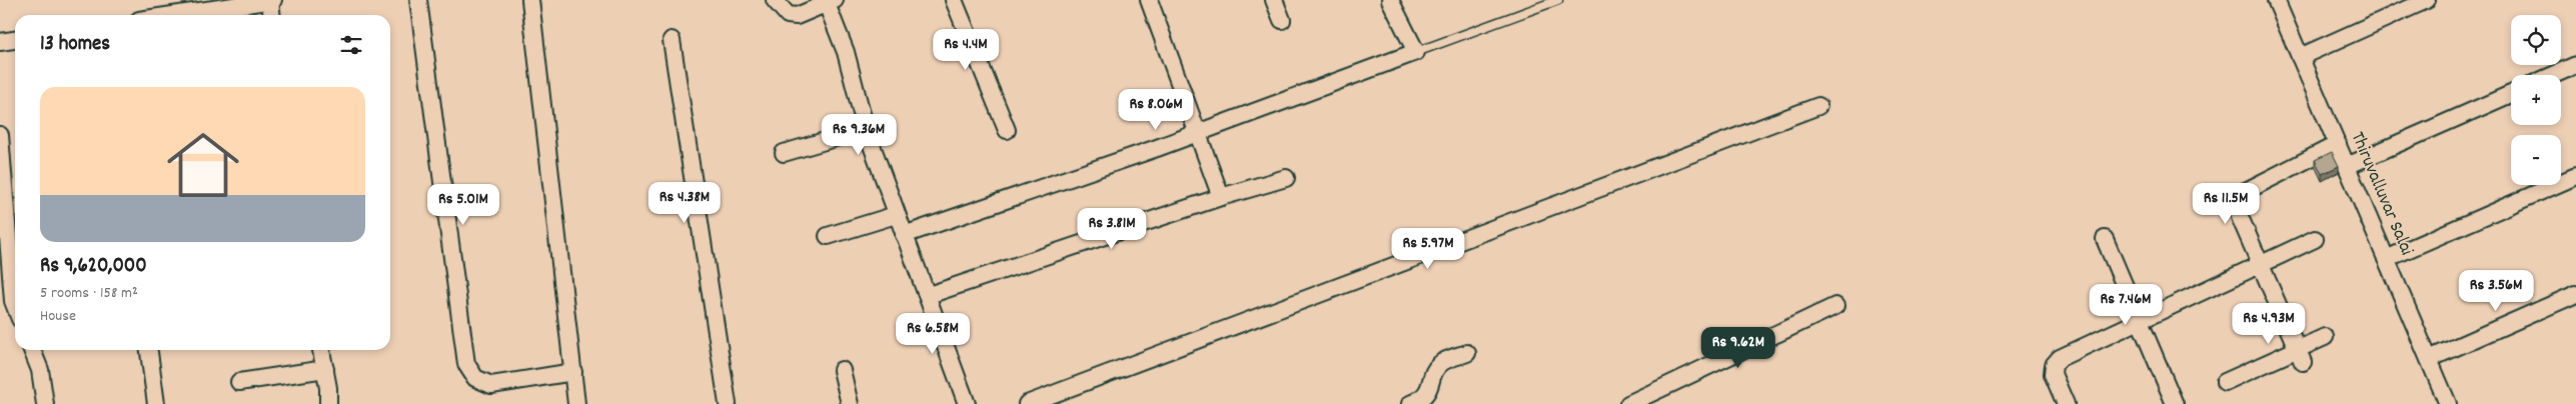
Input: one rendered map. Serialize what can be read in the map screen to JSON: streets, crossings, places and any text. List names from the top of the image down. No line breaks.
{"streets":{"street":["Thiruvalluvar Salai"]},"page":{"map_buttons":["+","−"],"heading":"13 homes","price":["Rs 4.4M","Rs 8.06M","Rs 9.36M","Rs 4.38M","Rs 11.5M","Rs 5.01M","Rs 3.81M","Rs 5.97M","Rs 3.56M","Rs 7.46M","Rs 4.93M","Rs 6.58M","Rs 9.62M"],"list":[{"name":"Rs 9,620,000","note":"5 rooms · 158 m² · House"}]}}
